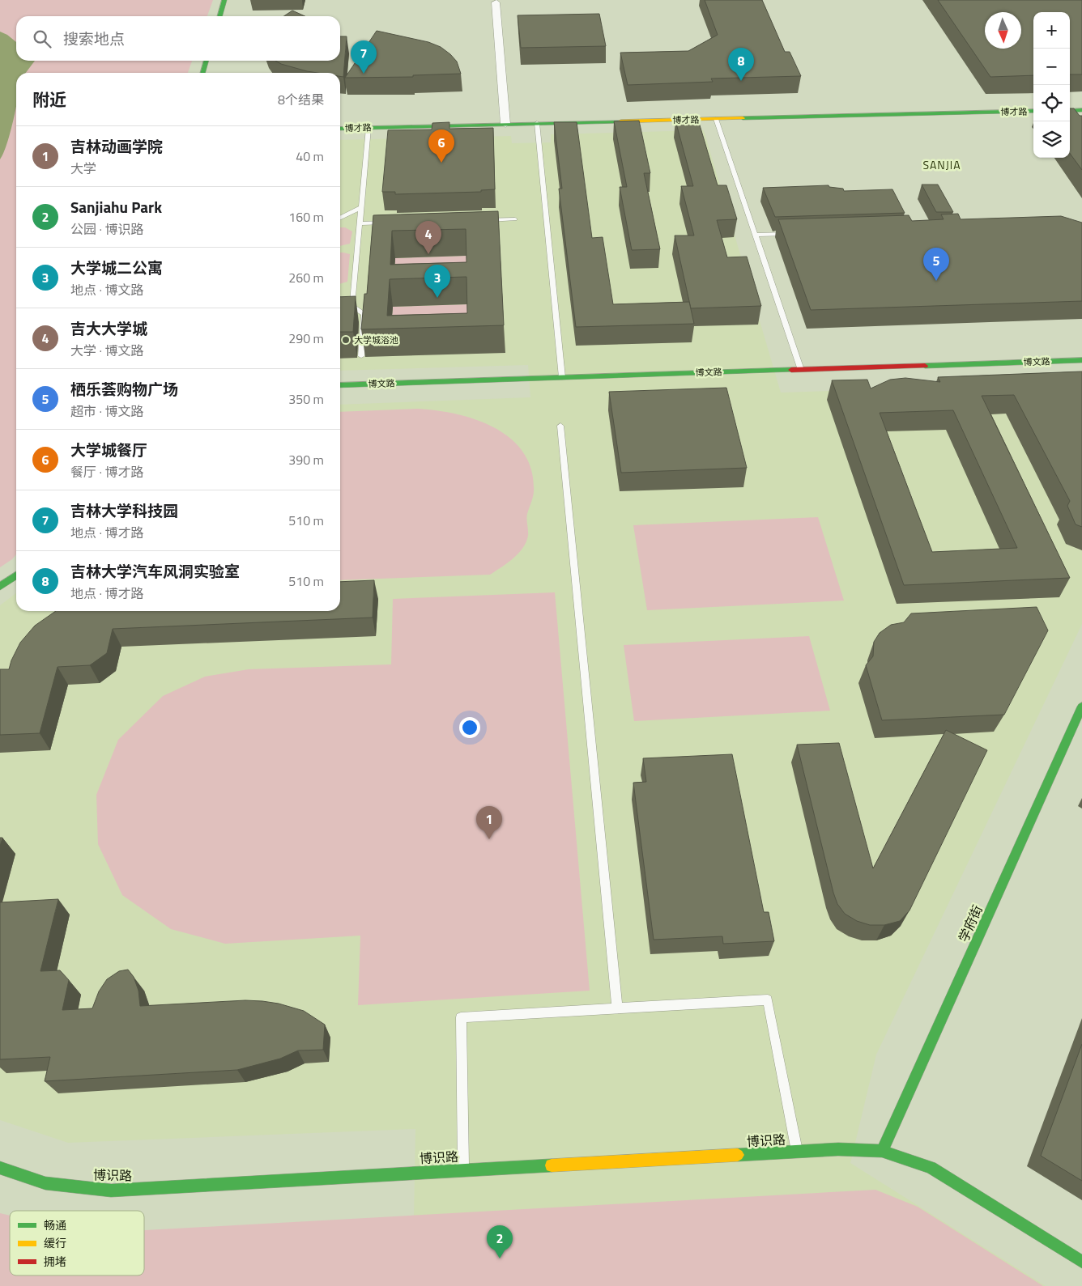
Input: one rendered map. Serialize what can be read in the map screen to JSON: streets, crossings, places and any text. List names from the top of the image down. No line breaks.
{"streets":{"street":["博才路","博文路","学府街","博识路"]},"crossings":[["学府街","博识路"]],"districts":["SANJIA"],"places":["大学城浴池"],"legend":["畅通","缓行","拥堵"],"north":"bottom","page":{"map_buttons":["+","−"],"search":"搜索地点","pins":["7","8","6","4","5","3","1","2"],"heading":["附近","8个结果"],"list":[{"mark":"1","name":"吉林动画学院","note":"大学","value":"40 m"},{"mark":"2","name":"Sanjiahu Park","note":"公园 · 博识路","value":"160 m"},{"mark":"3","name":"大学城二公寓","note":"地点 · 博文路","value":"260 m"},{"mark":"4","name":"吉大大学城","note":"大学 · 博文路","value":"290 m"},{"mark":"5","name":"栖乐荟购物广场","note":"超市 · 博文路","value":"350 m"},{"mark":"6","name":"大学城餐厅","note":"餐厅 · 博才路","value":"390 m"},{"mark":"7","name":"吉林大学科技园","note":"地点 · 博才路","value":"510 m"},{"mark":"8","name":"吉林大学汽车风洞实验室","note":"地点 · 博才路","value":"510 m"}]}}
